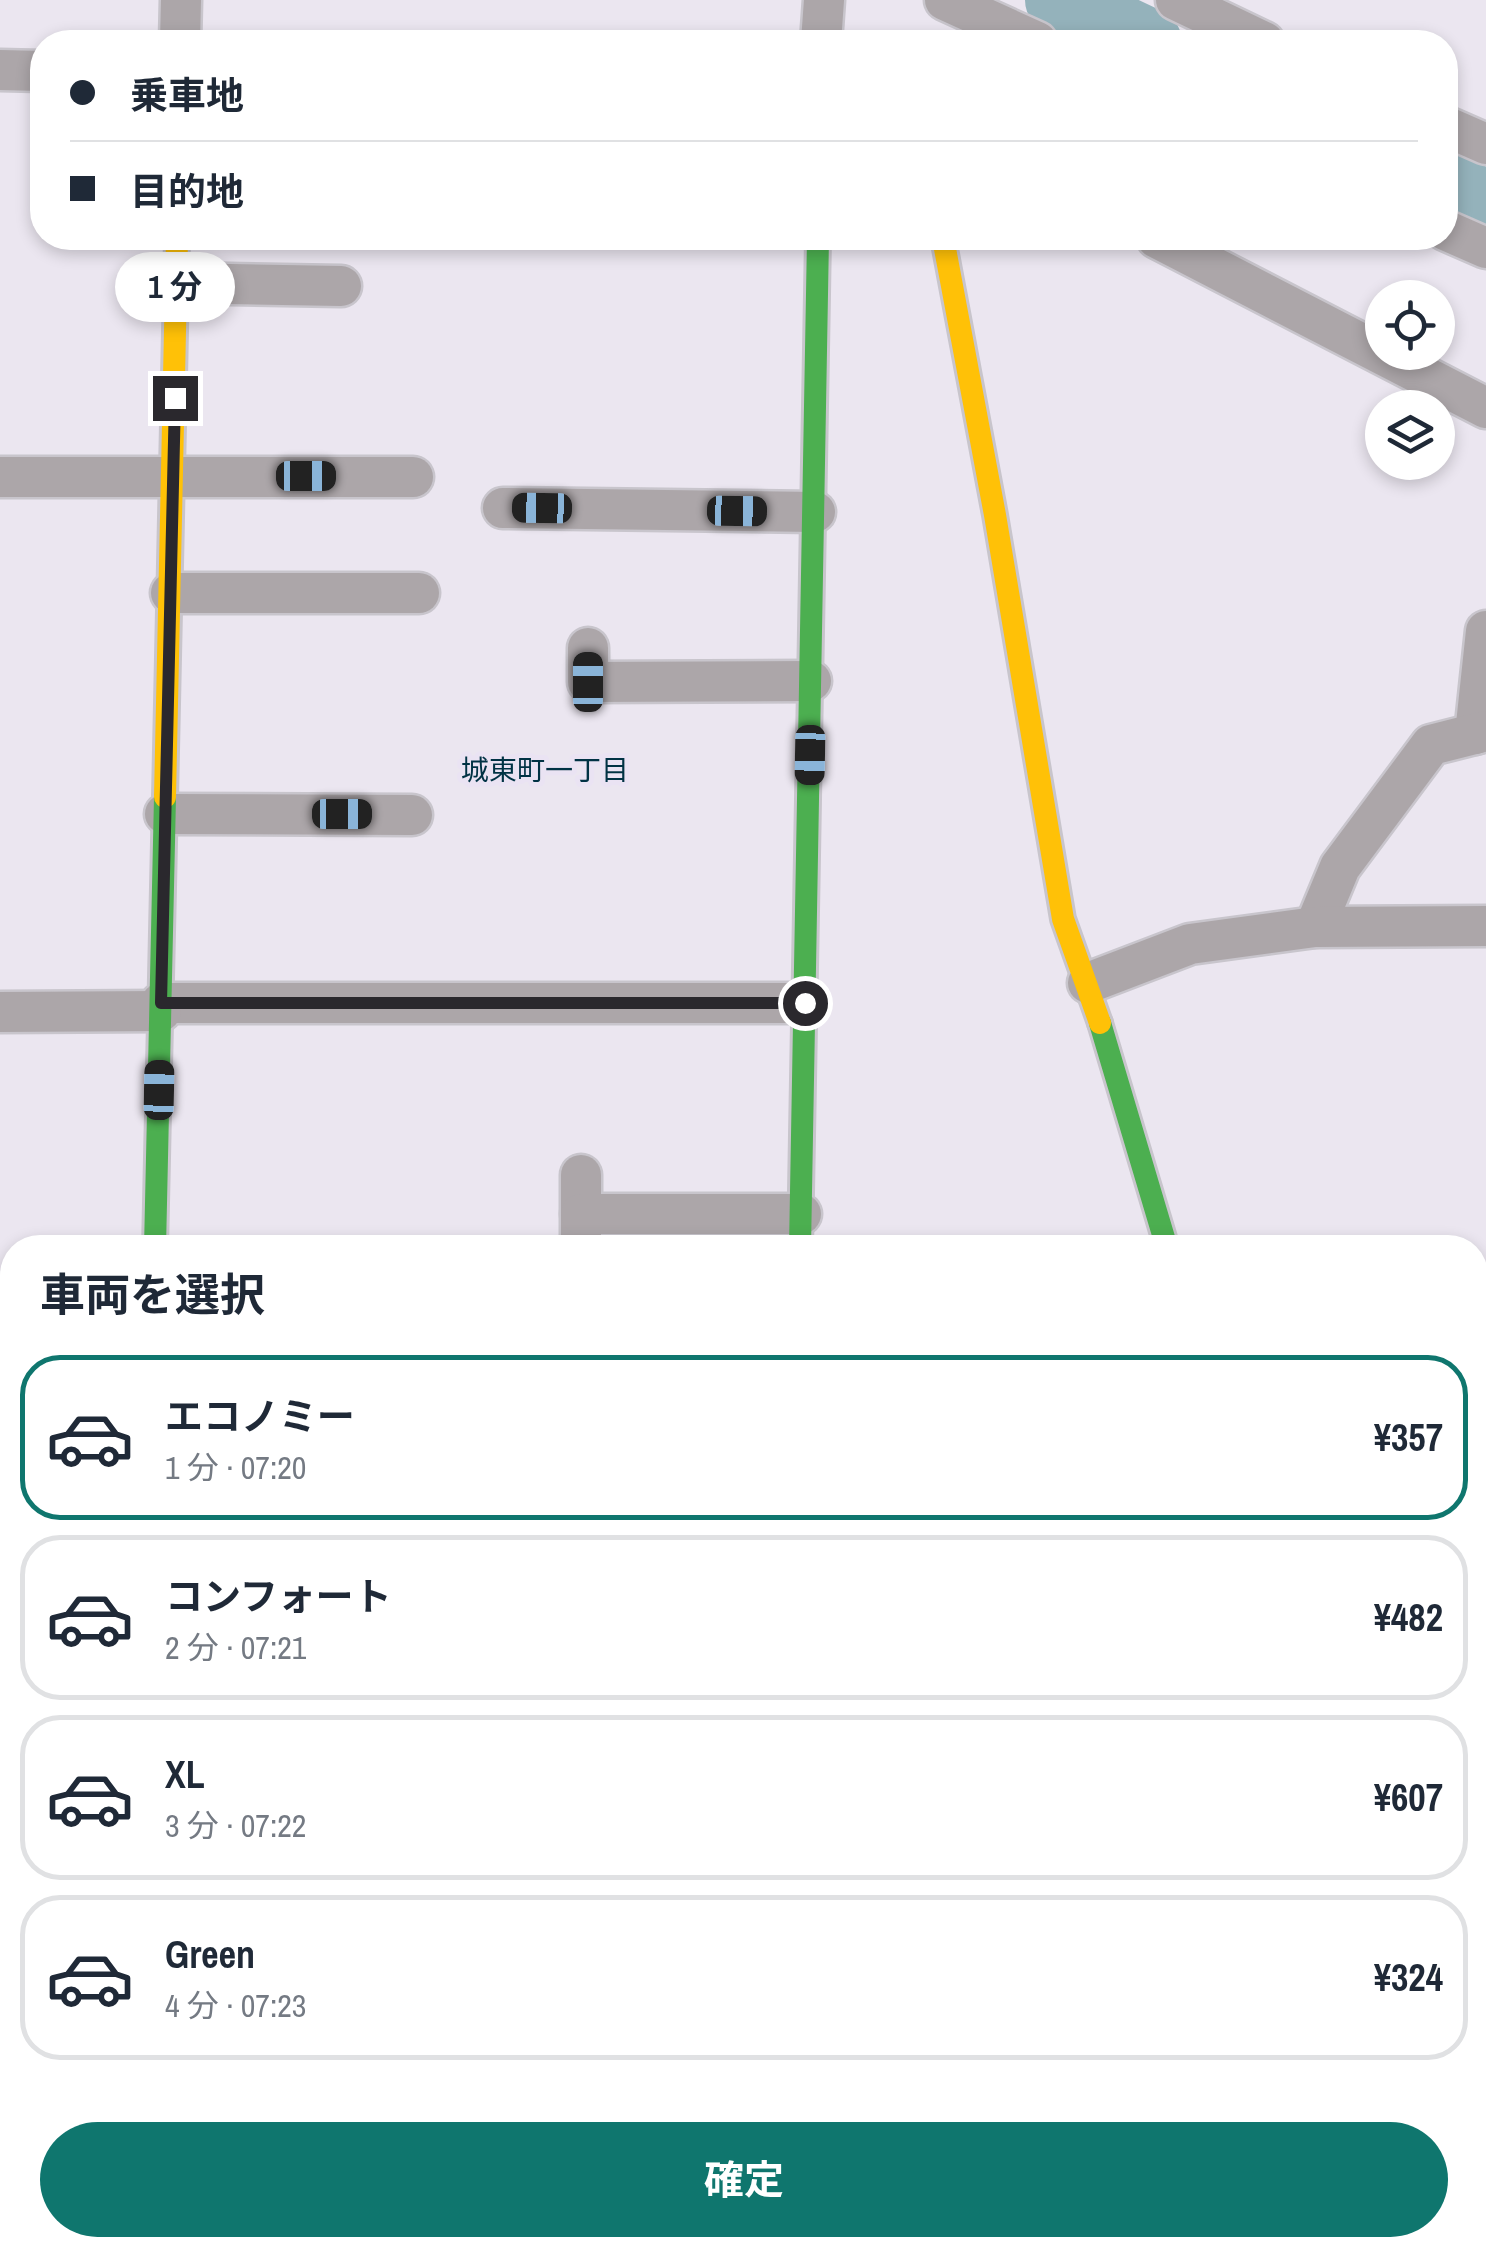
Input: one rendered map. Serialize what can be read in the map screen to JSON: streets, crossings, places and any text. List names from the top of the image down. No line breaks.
{"districts":["城東町一丁目"],"page":{"banner":["乗車地","目的地"],"bubble":"1 分","heading":"車両を選択","list":[{"name":"エコノミー","note":"1 分 · 07:20","value":"¥357"},{"name":"コンフォート","note":"2 分 · 07:21","value":"¥482"},{"name":"XL","note":"3 分 · 07:22","value":"¥607"},{"name":"Green","note":"4 分 · 07:23","value":"¥324"}],"buttons":"確定"}}
